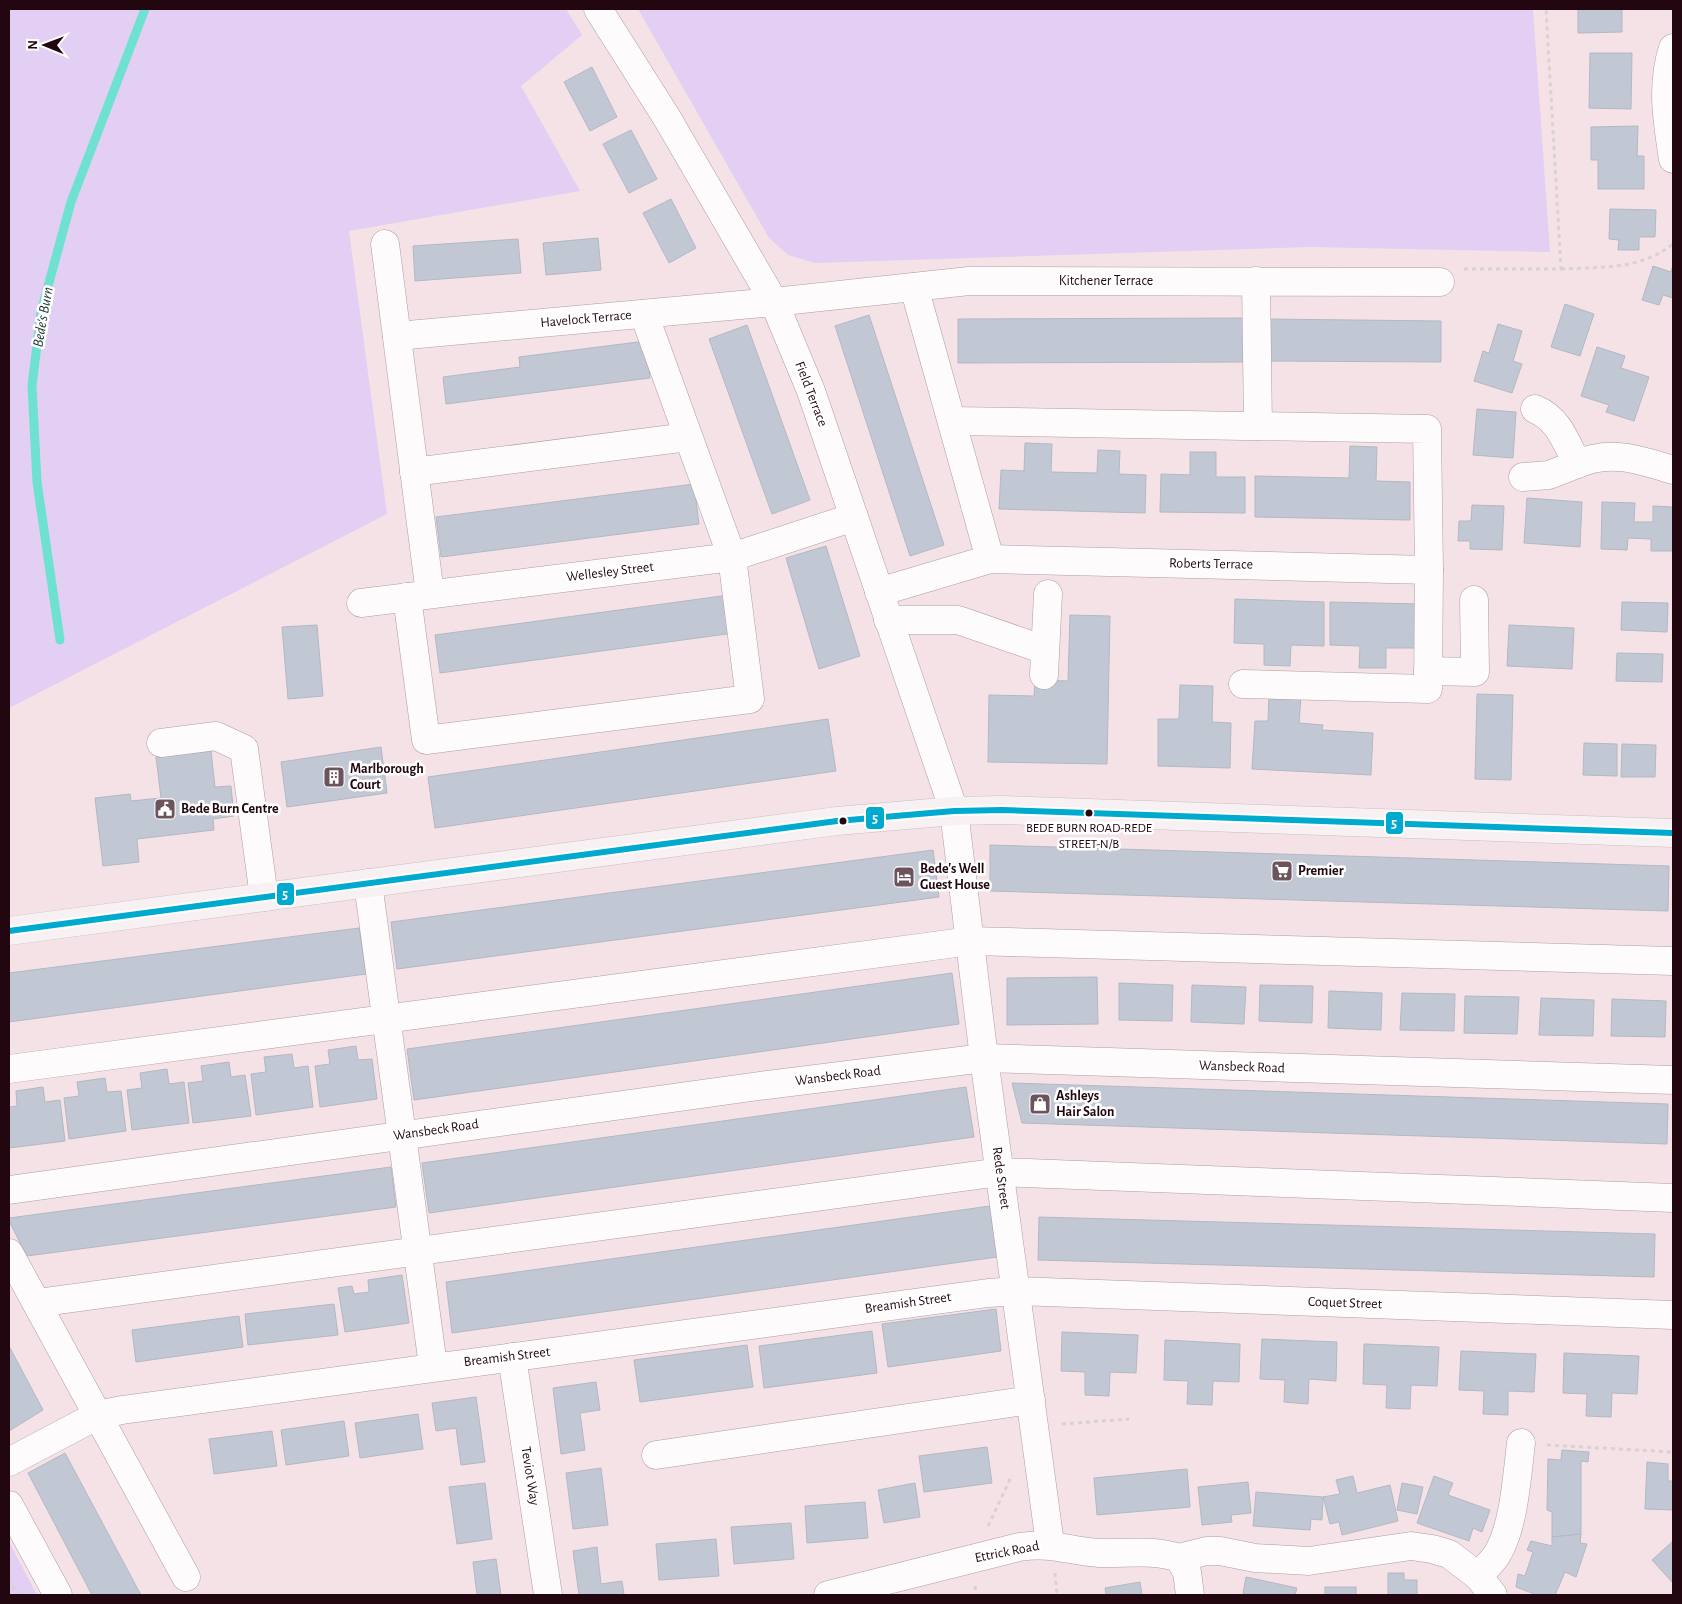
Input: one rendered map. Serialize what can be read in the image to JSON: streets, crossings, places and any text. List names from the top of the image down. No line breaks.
{"streets":{"street":["Kitchener Terrace","Havelock Terrace","Field Terrace","Roberts Terrace","Wellesley Street","Wansbeck Road","Rede Street","Breamish Street","Coquet Street","Teviot Way","Ettrick Road"]},"crossings":[["Kitchener Terrace","Havelock Terrace"],["Kitchener Terrace","Field Terrace"],["Havelock Terrace","Field Terrace"],["Field Terrace","Roberts Terrace"],["Field Terrace","Wellesley Street"],["Field Terrace","Rede Street"],["Wansbeck Road","Rede Street"],["Rede Street","Breamish Street"],["Rede Street","Coquet Street"],["Rede Street","Ettrick Road"],["Breamish Street","Coquet Street"],["Breamish Street","Teviot Way"]],"water":["Bede's Burn"],"places":{"building":["Marlborough Court"],"public building":["Bede Burn Centre"],"other":["BEDE BURN ROAD-REDE STREET-N/B"],"supermarket":["Premier"],"hotel":["Bede's Well Guest House"],"shop":["Ashleys Hair Salon"]},"lines":["transit line 5"],"north":"left"}
